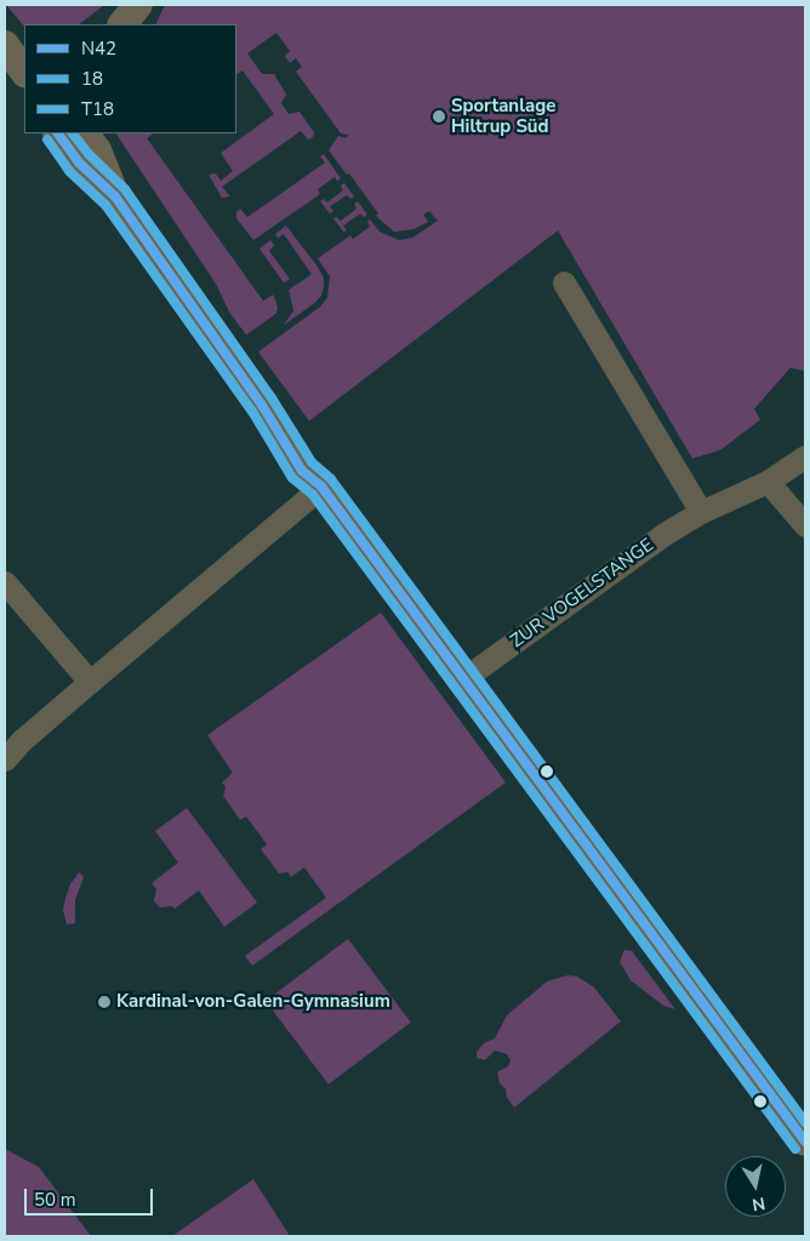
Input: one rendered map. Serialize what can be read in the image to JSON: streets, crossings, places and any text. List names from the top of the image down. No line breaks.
{"streets":{"street":["ZUR VOGELSTANGE"]},"places":["Sportanlage Hiltrup Süd","Kardinal-von-Galen-Gymnasium"],"lines":["transit line N42","transit line T18","transit line 18"],"legend":["N42","18","T18"],"scale_bar":"50 m","north":"bottom"}
